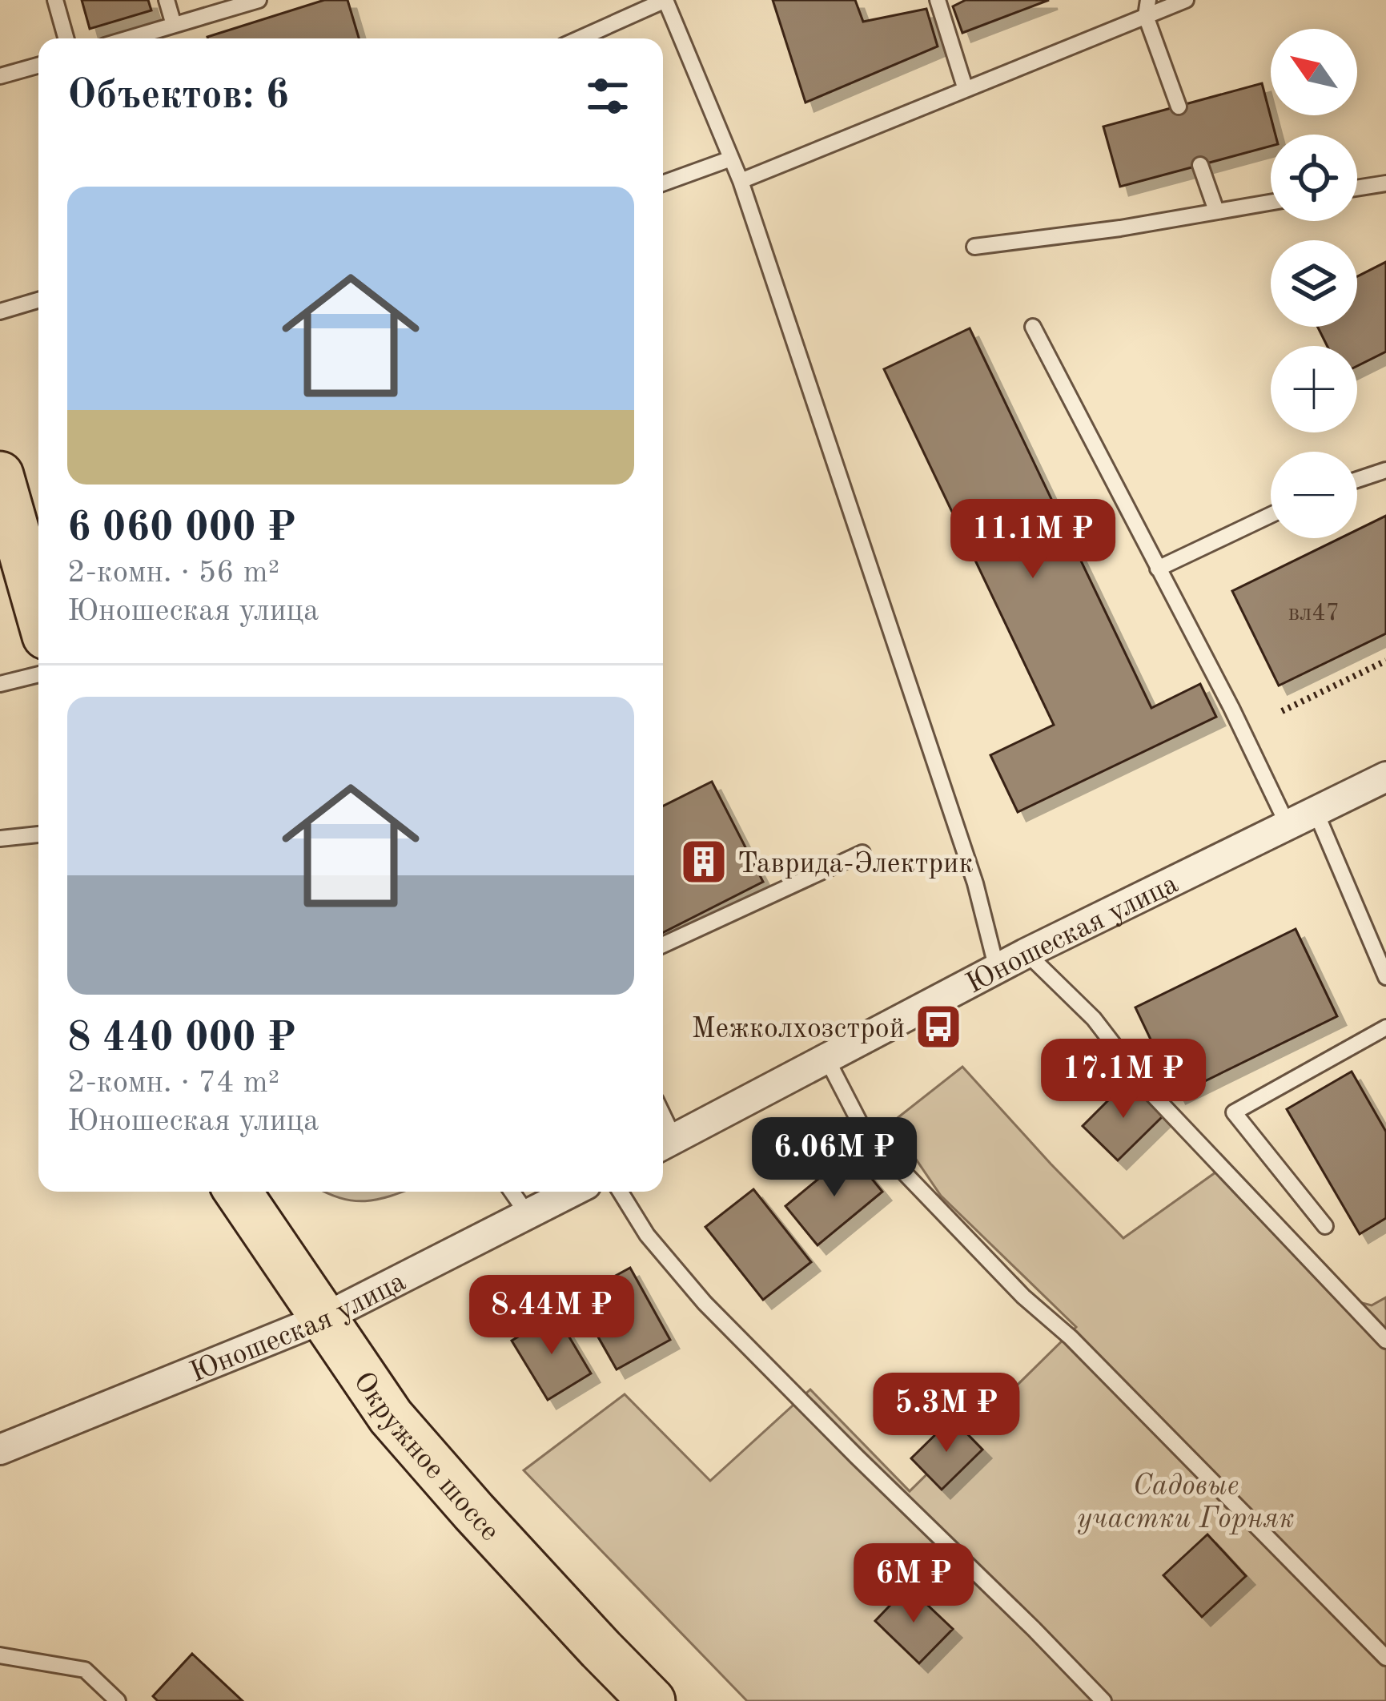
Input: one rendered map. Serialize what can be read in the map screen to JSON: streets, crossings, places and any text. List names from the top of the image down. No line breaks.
{"streets":{"main road":["Окружное шоссе"],"street":["Юношеская улица"]},"crossings":[["Юношеская улица","Окружное шоссе"]],"parks":["Садовые участки Горняк"],"places":{"building":["Таврида-Электрик"],"bus stop":["Межколхозстрой"]},"house_numbers":["вл47"],"north":"top left","page":{"map_buttons":["+","−"],"heading":"Объектов: 6","list":[{"name":"6 060 000 ₽","note":"2-комн. · 56 m² · Юношеская улица"},{"name":"8 440 000 ₽","note":"2-комн. · 74 m² · Юношеская улица"}],"price":["11.1M ₽","17.1M ₽","6.06M ₽","8.44M ₽","5.3M ₽","6M ₽"]}}
